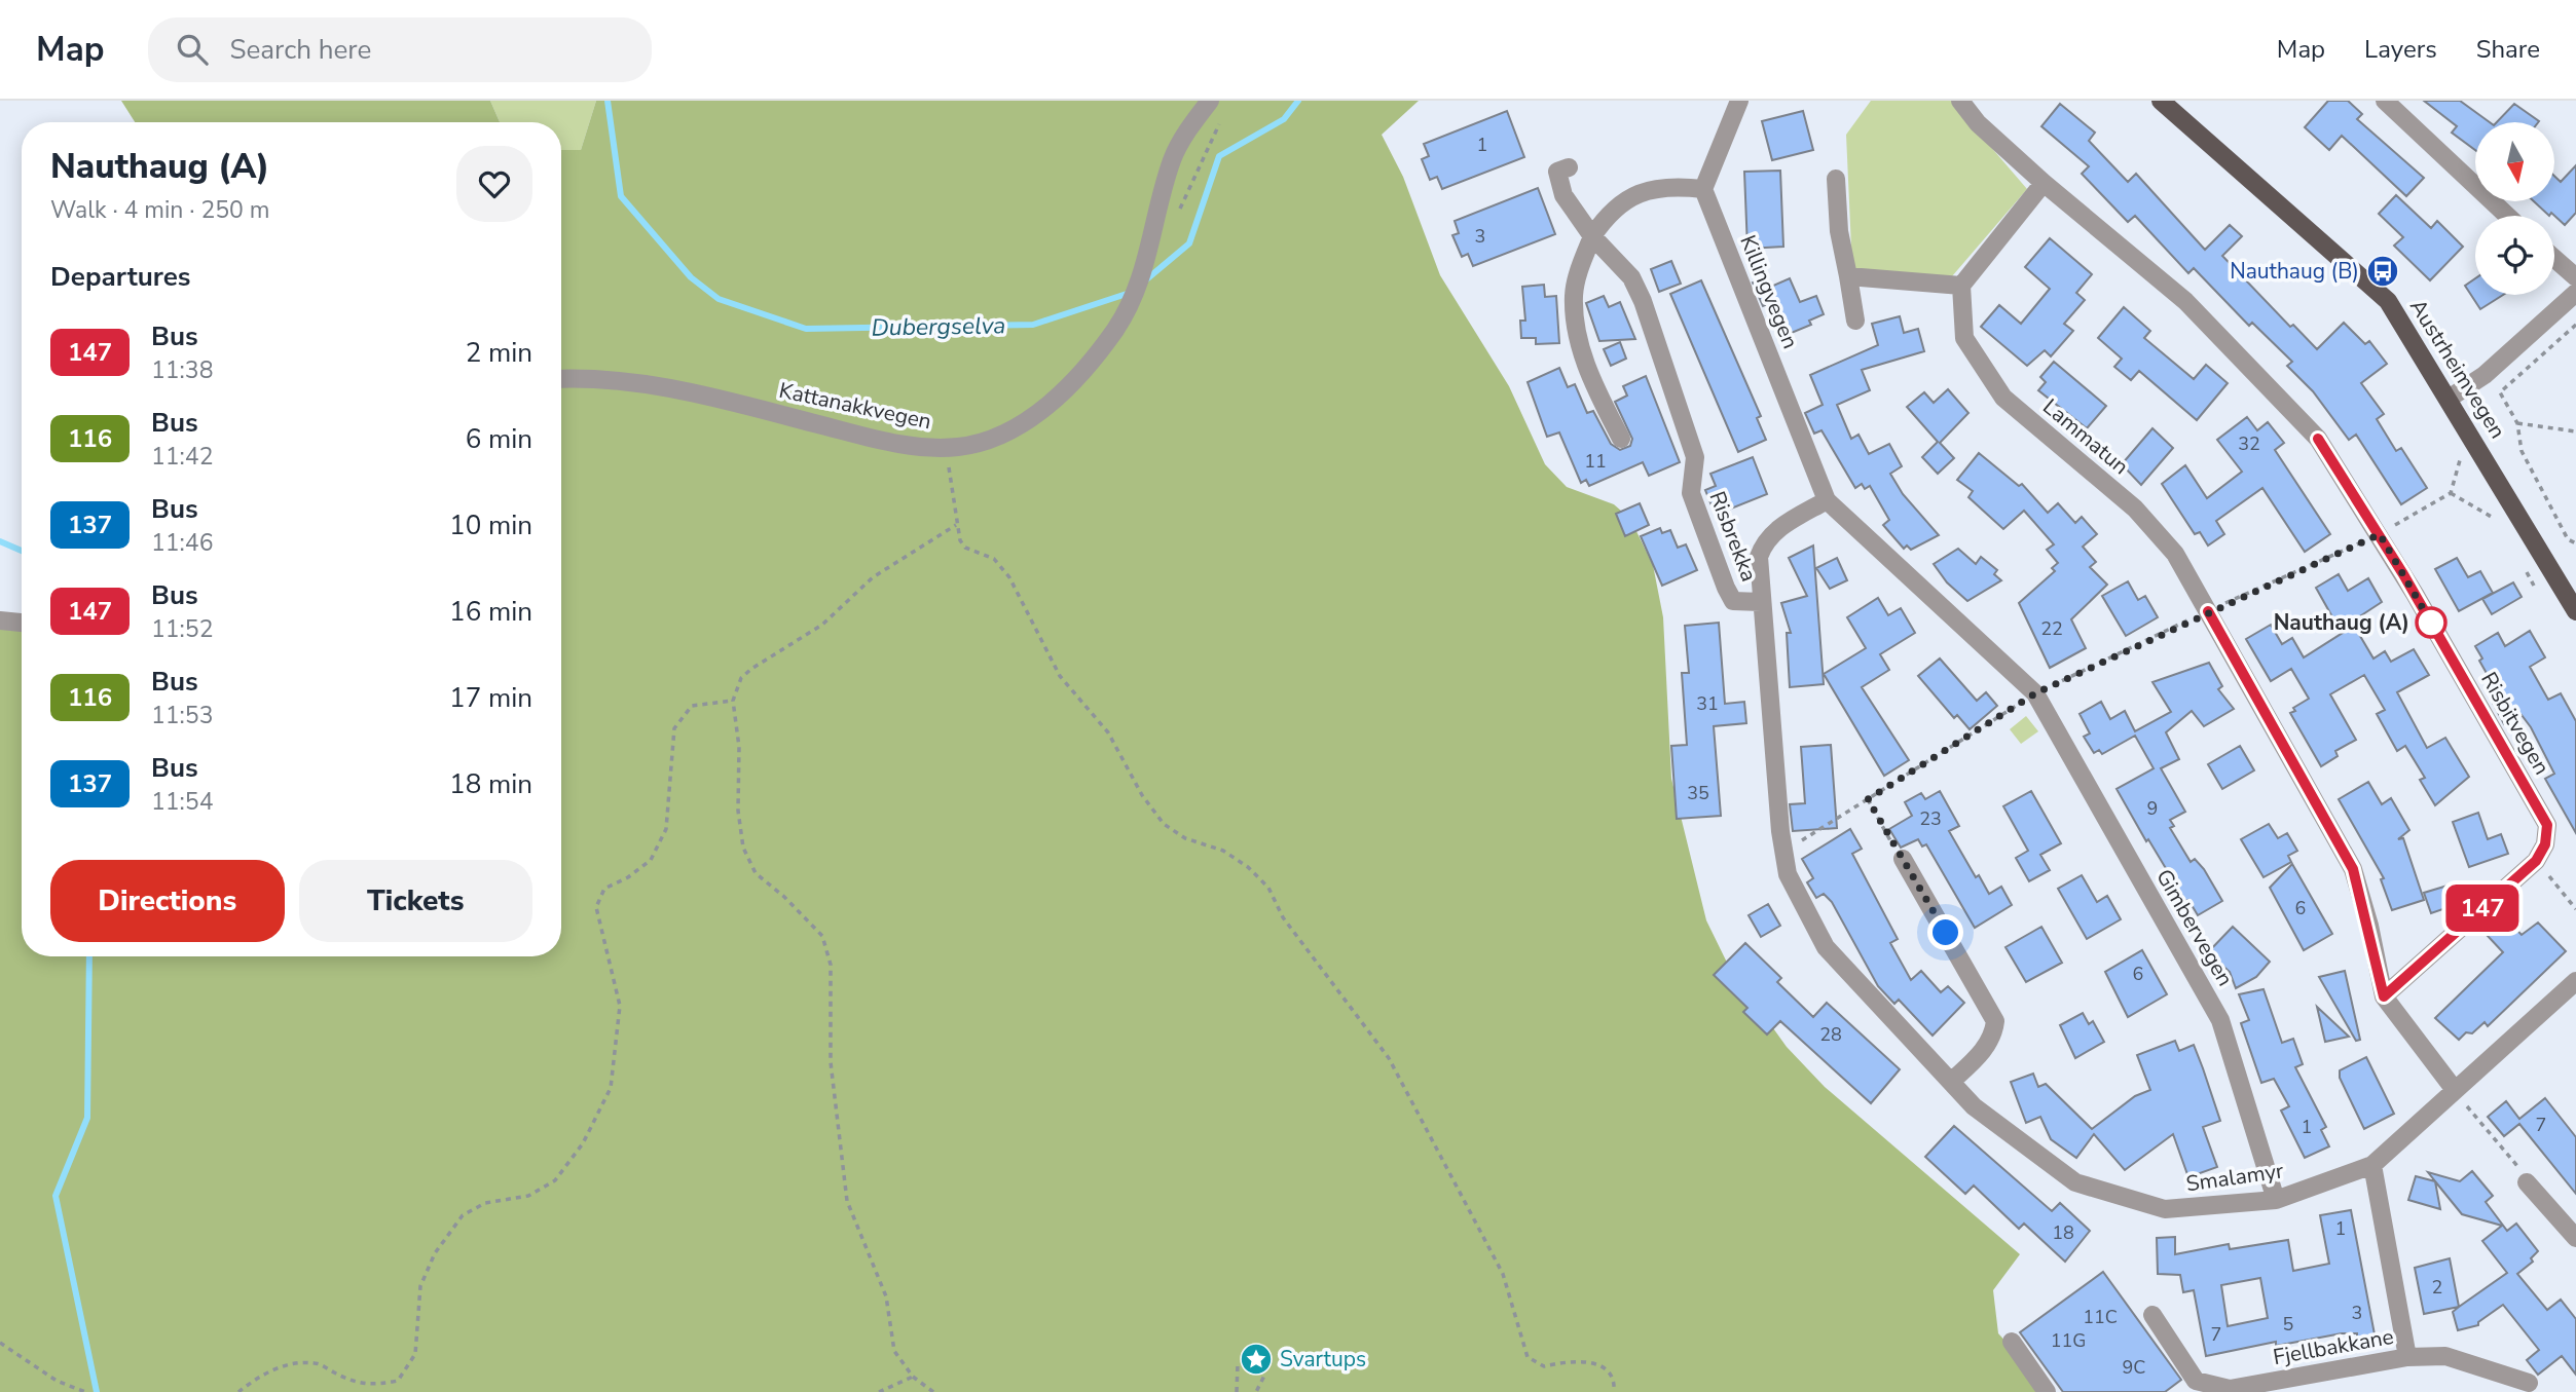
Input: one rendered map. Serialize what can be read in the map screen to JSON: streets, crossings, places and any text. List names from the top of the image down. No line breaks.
{"streets":{"main road":["Austrheimvegen"],"street":["Killingvegen","Kattanakkvegen","Lammatun","Risbrekka","Risbitvegen","Gimbervegen","Smalamyr","Fjellbakkane"]},"crossings":[["Killingvegen","Gimbervegen"],["Risbrekka","Smalamyr"],["Gimbervegen","Smalamyr"],["Smalamyr","Fjellbakkane"]],"water":["Dubergselva"],"places":{"bus stop":["Nauthaug (B)"],"other":["Nauthaug (A)"],"place":["Svartups"]},"lines":["bus line 147"],"house_numbers":["1","3","32","11","22","31","35","9","23","6","6","28","7","1","1","18","2","3","11C","5","7","11G","9C"],"north":"bottom","page":{"header":"Map","search":"Search here","nav":["Map","Layers","Share"],"on_map":"147","heading":[["Nauthaug (A)","Walk · 4 min · 250 m"],"Departures"],"list":[{"mark":"147","name":"Bus","note":"11:38","value":"2 min"},{"mark":"116","name":"Bus","note":"11:42","value":"6 min"},{"mark":"137","name":"Bus","note":"11:46","value":"10 min"},{"mark":"147","name":"Bus","note":"11:52","value":"16 min"},{"mark":"116","name":"Bus","note":"11:53","value":"17 min"},{"mark":"137","name":"Bus","note":"11:54","value":"18 min"}],"buttons":["Directions","Tickets"]}}
